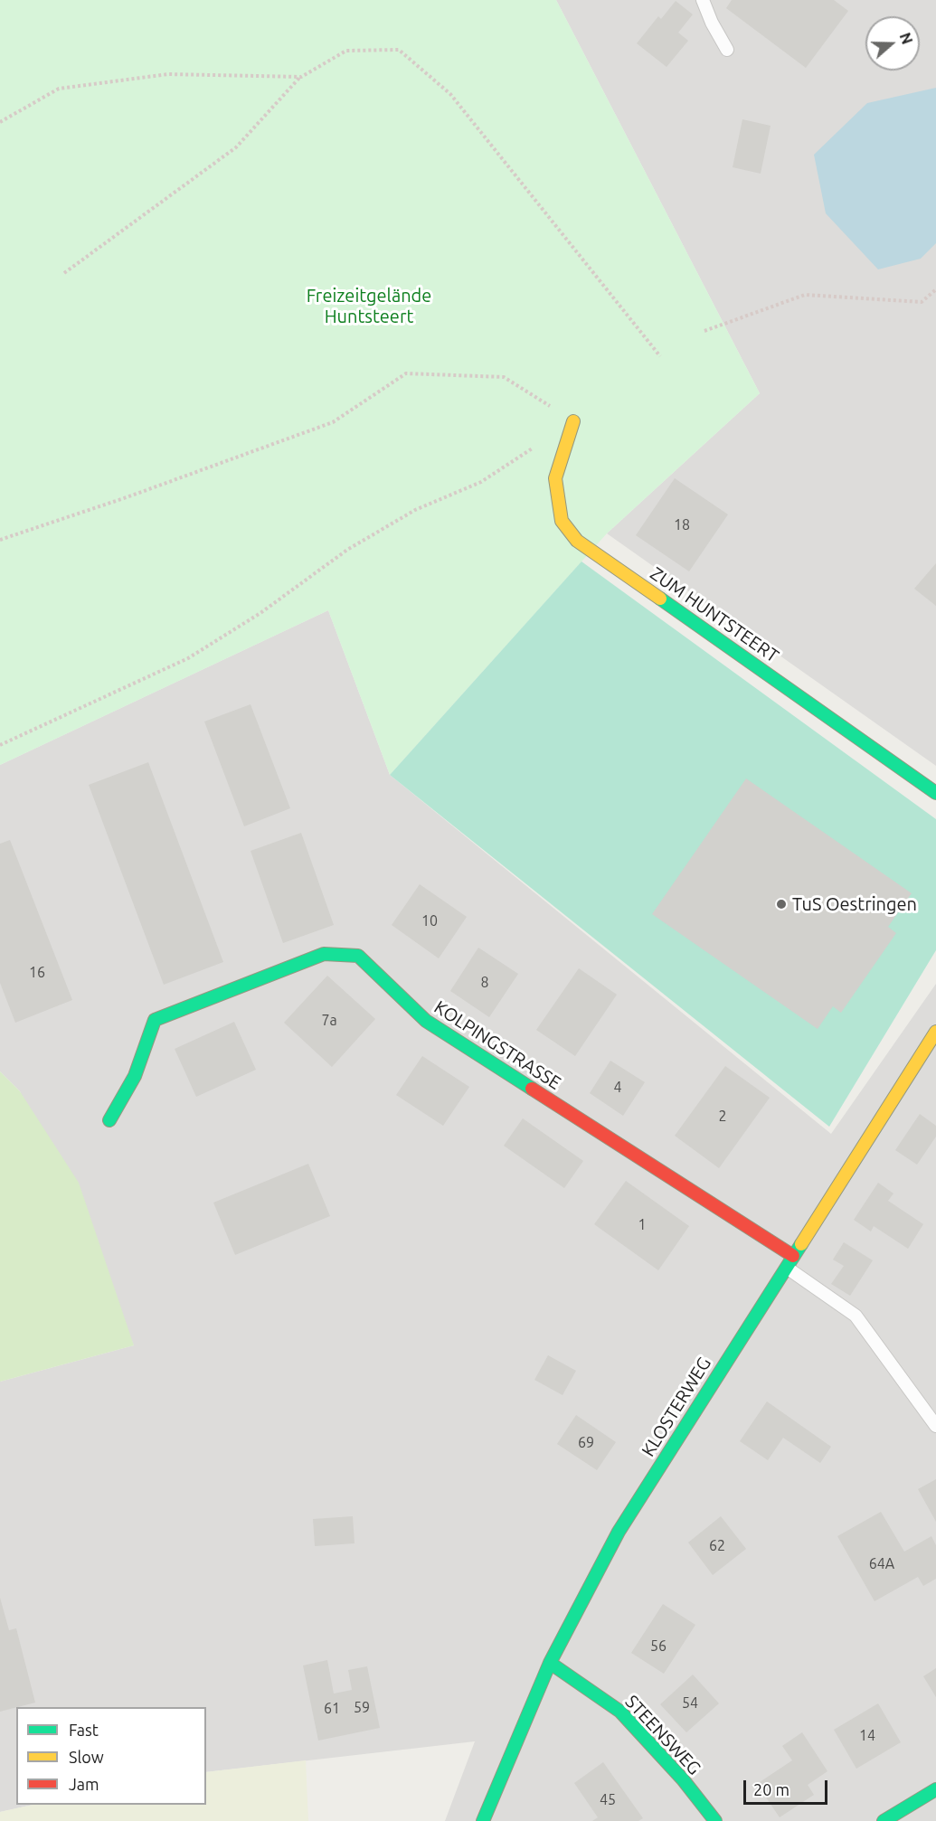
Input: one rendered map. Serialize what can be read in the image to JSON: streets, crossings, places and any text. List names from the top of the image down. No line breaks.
{"streets":{"street":["ZUM HUNTSTEERT","KOLPINGSTRASSE","KLOSTERWEG","STEENSWEG"]},"crossings":[["KOLPINGSTRASSE","KLOSTERWEG"],["KLOSTERWEG","STEENSWEG"]],"parks":["Freizeitgelände Huntsteert"],"places":["TuS Oestringen"],"house_numbers":["18","10","16","8","7a","4","2","1","69","62","64A","56","54","59","61","14","45"],"legend":["Fast","Slow","Jam"],"scale_bar":"20 m","north":"right"}
